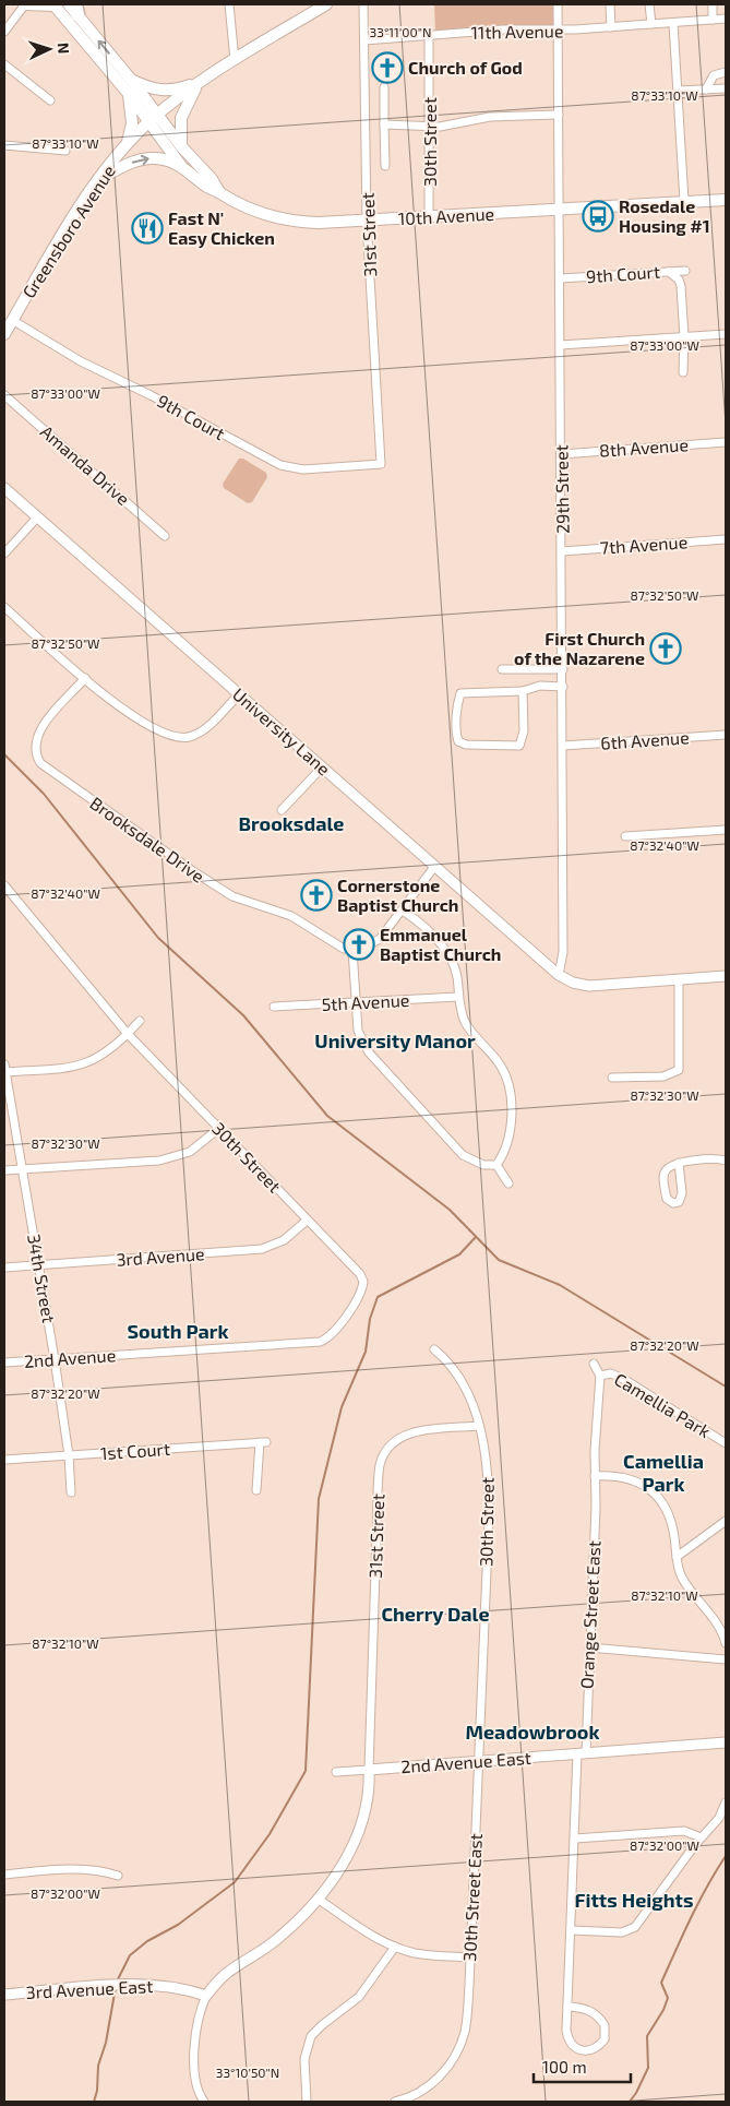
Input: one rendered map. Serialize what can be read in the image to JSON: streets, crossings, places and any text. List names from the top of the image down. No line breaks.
{"streets":{"main road":["10th Avenue","Greensboro Avenue"],"street":["11th Avenue","30th Street","31st Street","9th Court","8th Avenue","Amanda Drive","29th Street","7th Avenue","University Lane","6th Avenue","Brooksdale Drive","5th Avenue","3rd Avenue","34th Street","2nd Avenue","Camellia Park","1st Court","Orange Street East","2nd Avenue East","30th Street East","3rd Avenue East"]},"crossings":[["11th Avenue","30th Street"],["11th Avenue","31st Street"],["11th Avenue","29th Street"],["30th Street","10th Avenue"],["30th Street","31st Street"],["30th Street","3rd Avenue"],["30th Street","2nd Avenue"],["30th Street","30th Street East"],["10th Avenue","Greensboro Avenue"],["10th Avenue","31st Street"],["10th Avenue","29th Street"],["Greensboro Avenue","9th Court"],["31st Street","9th Court"],["31st Street","2nd Avenue East"],["9th Court","29th Street"],["8th Avenue","29th Street"],["29th Street","7th Avenue"],["29th Street","University Lane"],["29th Street","6th Avenue"],["3rd Avenue","34th Street"],["34th Street","2nd Avenue"],["34th Street","1st Court"],["Camellia Park","Orange Street East"],["Orange Street East","2nd Avenue East"],["2nd Avenue East","30th Street East"]],"districts":["Brooksdale","University Manor","South Park","Camellia Park","Cherry Dale","Meadowbrook","Fitts Heights"],"places":{"church":["Church of God","First Church of the Nazarene","Cornerstone Baptist Church","Emmanuel Baptist Church"],"bus stop":["Rosedale Housing #1"],"restaurant":["Fast N' Easy Chicken"]},"scale_bar":"100 m","north":"right","coordinates":["33°11'00\"N","87°33'10\"W","87°33'00\"W","87°32'50\"W","87°32'40\"W","87°32'30\"W","87°32'20\"W","87°32'10\"W","87°32'00\"W","33°10'50\"N"]}
